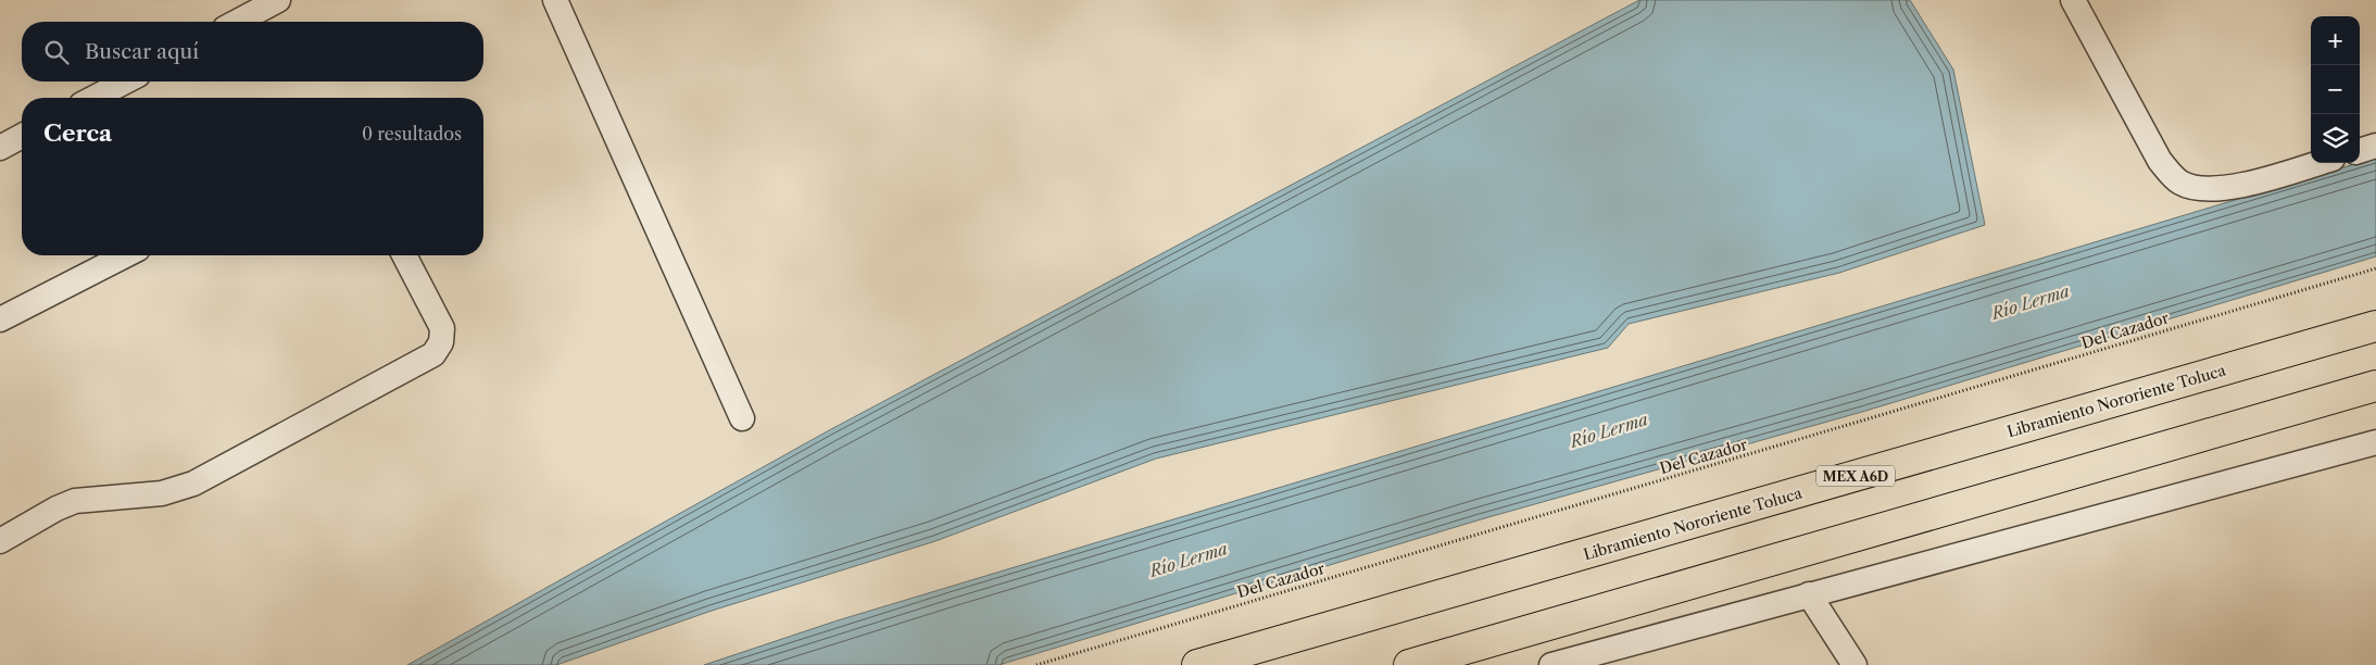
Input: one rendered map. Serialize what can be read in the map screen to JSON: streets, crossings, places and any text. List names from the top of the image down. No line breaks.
{"streets":{"highway":["Libramiento Nororiente Toluca","MEX A6D"],"path":["Del Cazador"]},"water":["Río Lerma"],"page":{"map_buttons":["+","−"],"search":"Buscar aquí","heading":["Cerca","0 resultados"]}}
